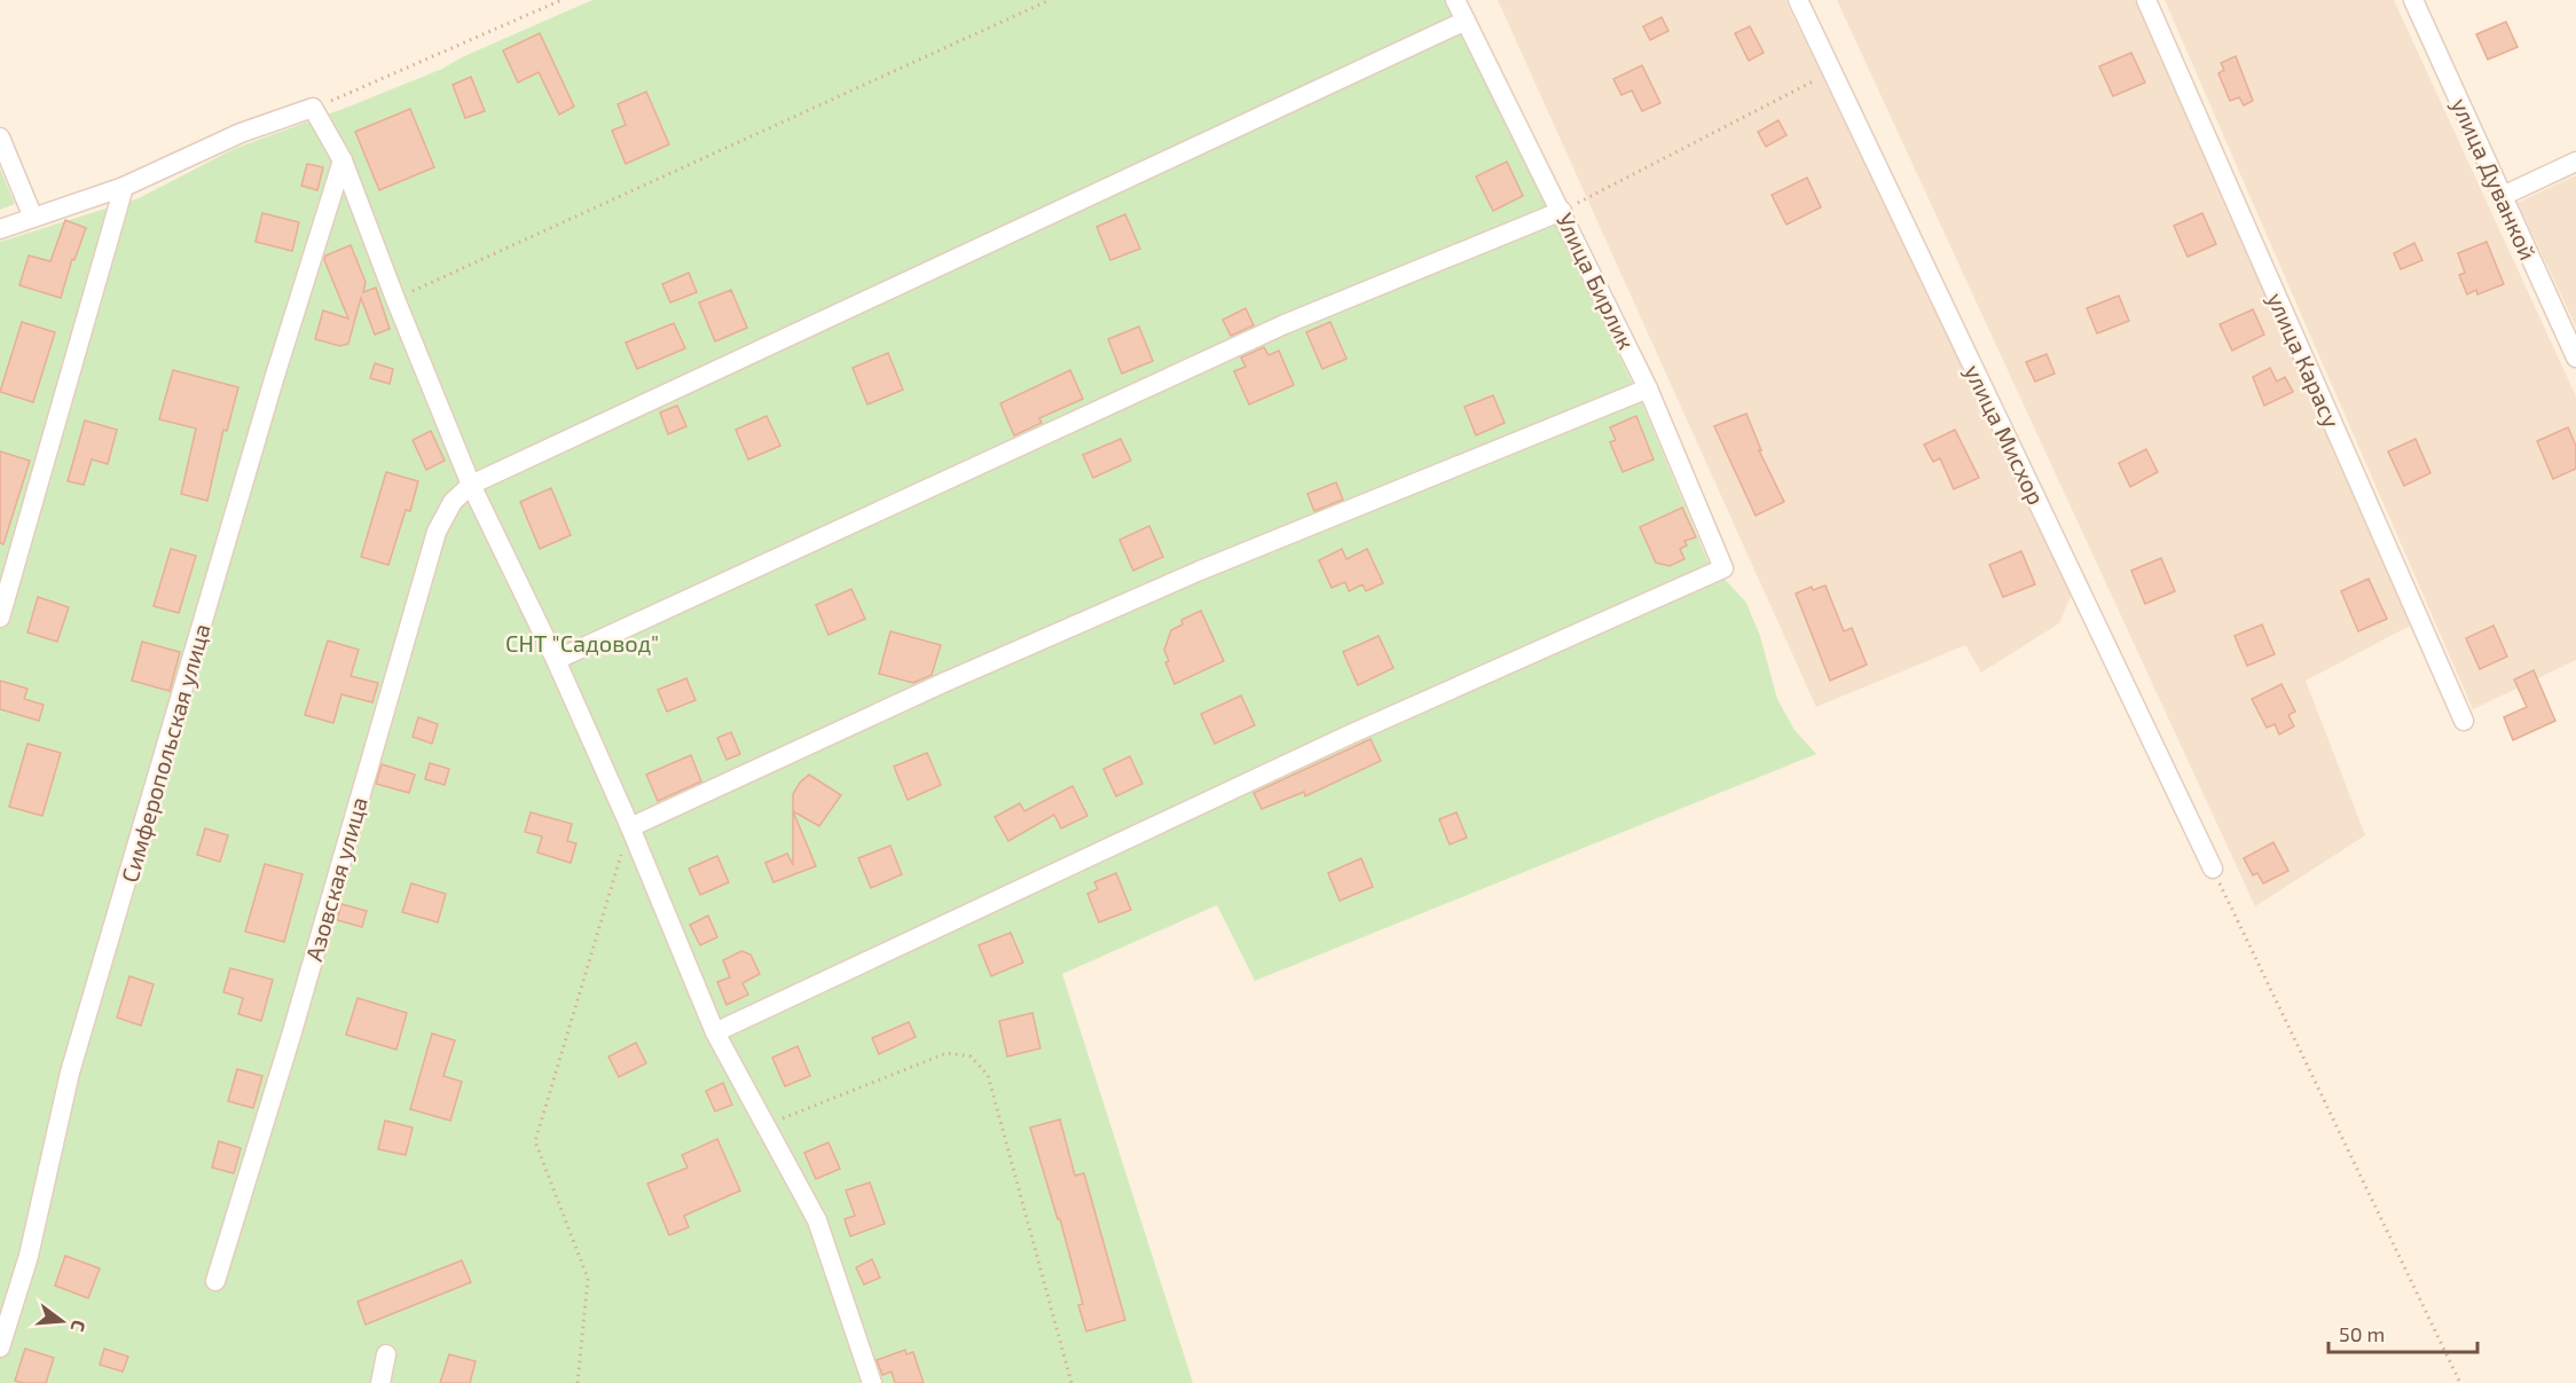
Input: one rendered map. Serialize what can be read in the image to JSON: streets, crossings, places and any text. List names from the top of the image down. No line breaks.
{"streets":{"street":["улица Дуванкой","Улица Бирлик","улица Карасу","улица Мисхор","Симферопольская улица","Азовская улица"]},"parks":["СНТ \"Садовод\""],"scale_bar":"50 m","north":"right"}
